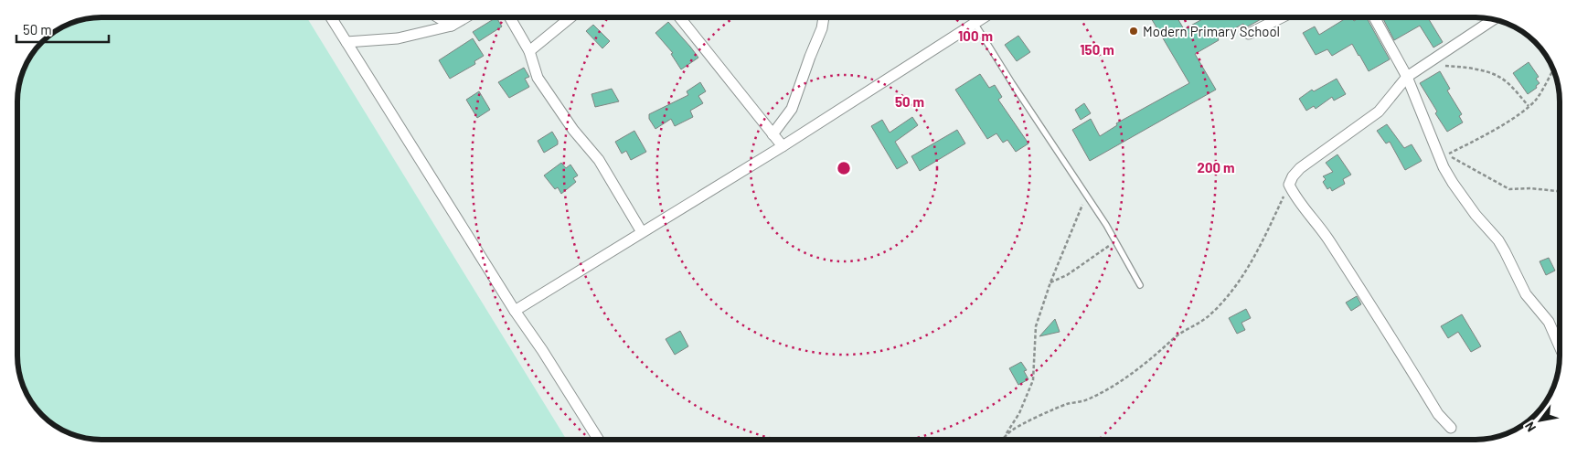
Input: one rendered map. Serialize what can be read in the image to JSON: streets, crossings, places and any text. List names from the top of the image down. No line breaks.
{"places":["Modern Primary School"],"scale_bar":"50 m","north":"bottom left","rings":["100 m","150 m","50 m","200 m"]}
